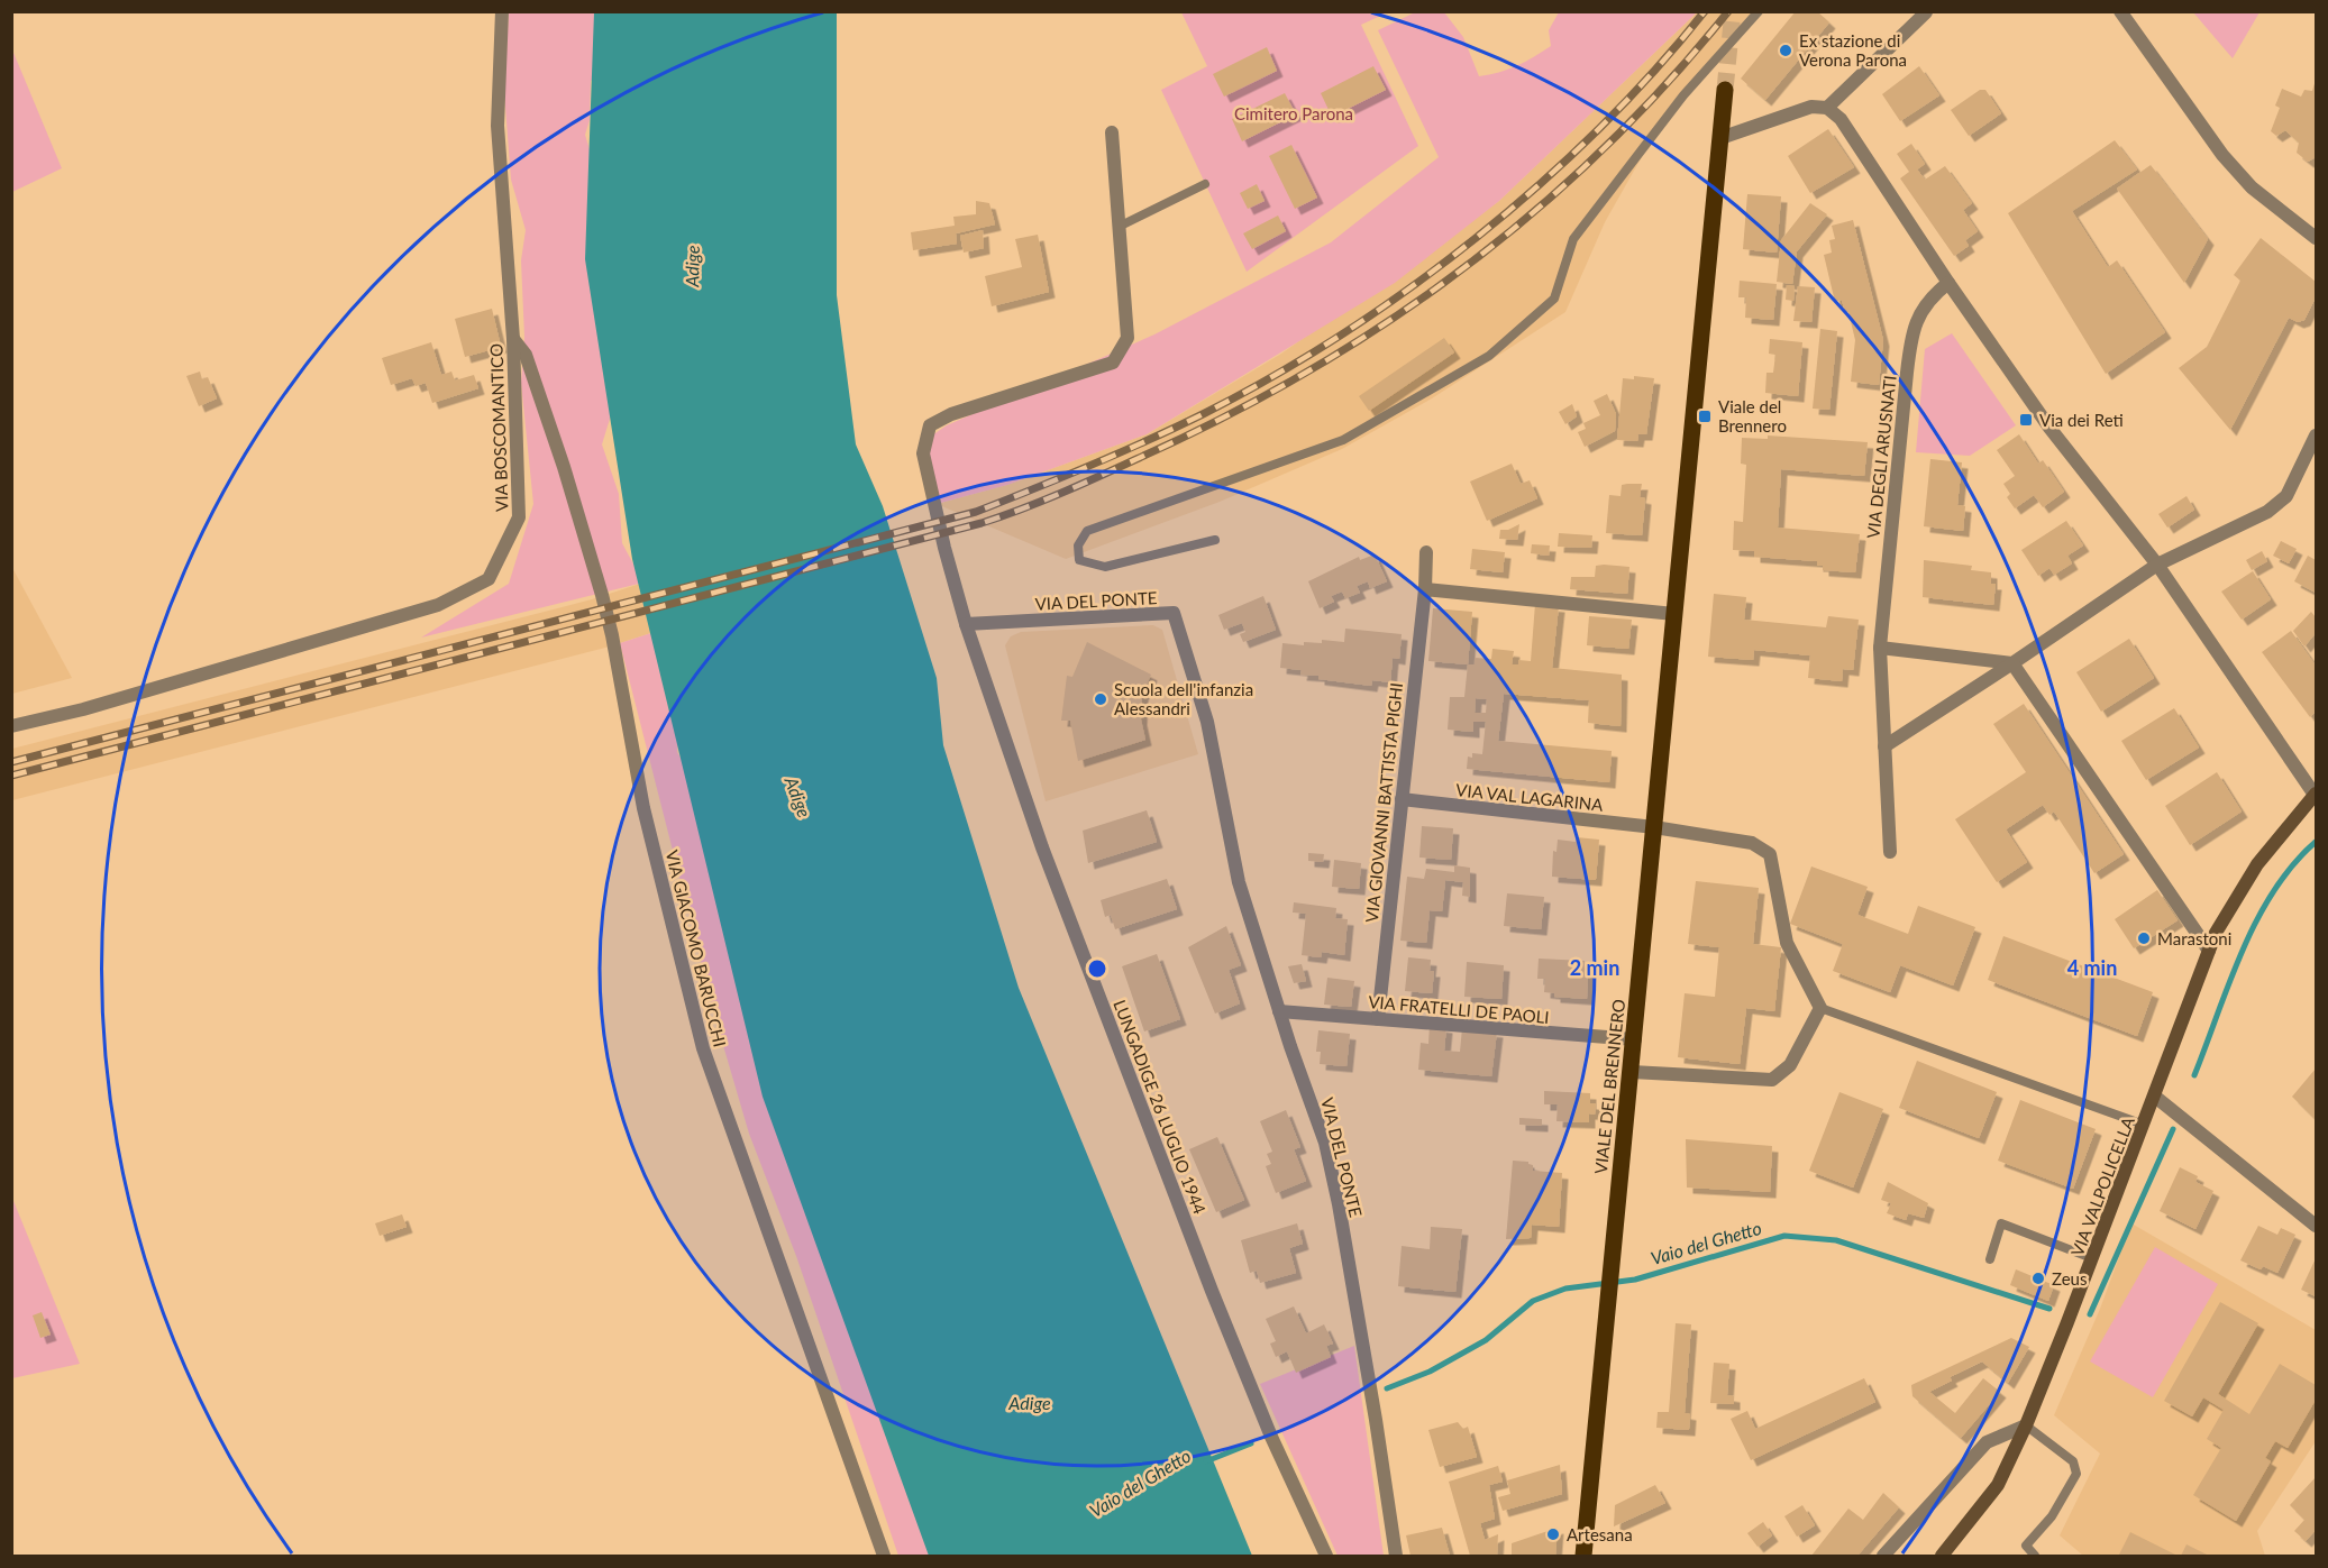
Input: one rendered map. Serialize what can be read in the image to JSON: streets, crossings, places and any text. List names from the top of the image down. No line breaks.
{"streets":{"main road":["VIALE DEL BRENNERO","VIA VALPOLICELLA"],"street":["VIA BOSCOMANTICO","VIA DEGLI ARUSNATI","VIA DEL PONTE","VIA VAL LAGARINA","VIA GIOVANNI BATTISTA PIGHI","VIA GIACOMO BARUCCHI","VIA FRATELLI DE PAOLI","LUNGADIGE 26 LUGLIO 1944"]},"crossings":[["VIA BOSCOMANTICO","VIA GIACOMO BARUCCHI"],["VIA DEL PONTE","VIA FRATELLI DE PAOLI"],["VIA DEL PONTE","LUNGADIGE 26 LUGLIO 1944"],["VIA VAL LAGARINA","VIA GIOVANNI BATTISTA PIGHI"],["VIA VAL LAGARINA","VIALE DEL BRENNERO"],["VIA GIOVANNI BATTISTA PIGHI","VIA FRATELLI DE PAOLI"],["VIA FRATELLI DE PAOLI","VIALE DEL BRENNERO"]],"water":["Adige","Vaio del Ghetto"],"parks":["Cimitero Parona"],"places":{"other":["Ex stazione di Verona Parona","Scuola dell'infanzia Alessandri","Marastoni","Zeus","Artesana"],"transit":["Viale del Brennero","Via dei Reti"]},"rings":["2 min","4 min"]}
